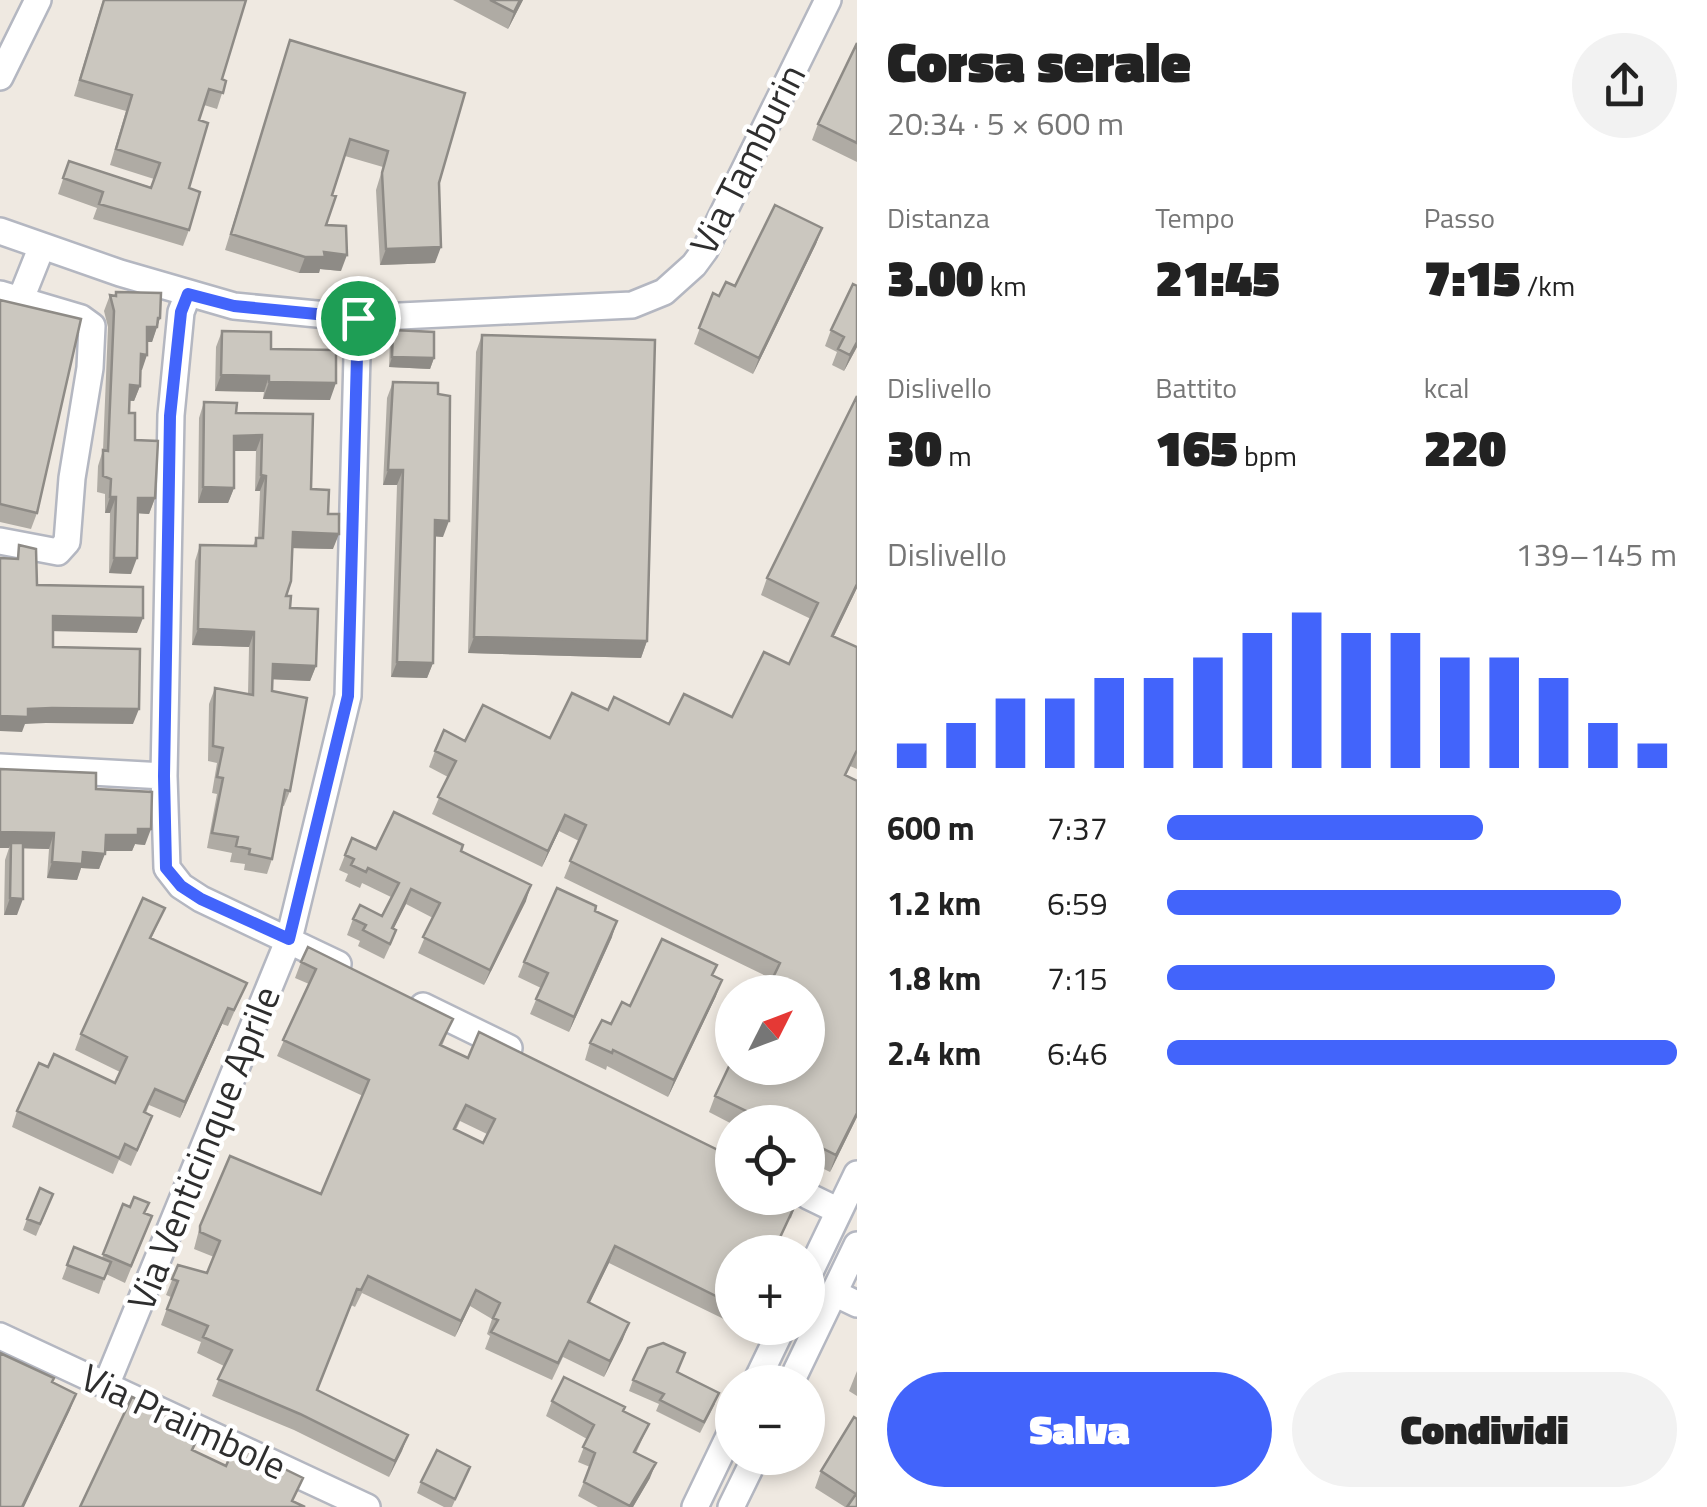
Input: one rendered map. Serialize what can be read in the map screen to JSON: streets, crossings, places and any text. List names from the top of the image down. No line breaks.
{"streets":{"street":["Via Tamburin","Via Venticinque Aprile","Via Praimbole"]},"crossings":[["Via Tamburin","Via Venticinque Aprile"],["Via Venticinque Aprile","Via Praimbole"]],"north":"top right","page":{"heading":["Corsa serale","20:34 · 5 × 600 m"],"stats":[["Distanza","3.00 km"],["Tempo","21:45"],["Passo","7:15 /km"],["Dislivello","30 m"],["Battito","165 bpm"],["kcal","220"]],"chart":["Dislivello","139–145 m"],"list":[{"name":"600 m","note":"7:37"},{"name":"1.2 km","note":"6:59"},{"name":"1.8 km","note":"7:15"},{"name":"2.4 km","note":"6:46"}],"map_buttons":["+","−"],"buttons":["Salva","Condividi"]}}
